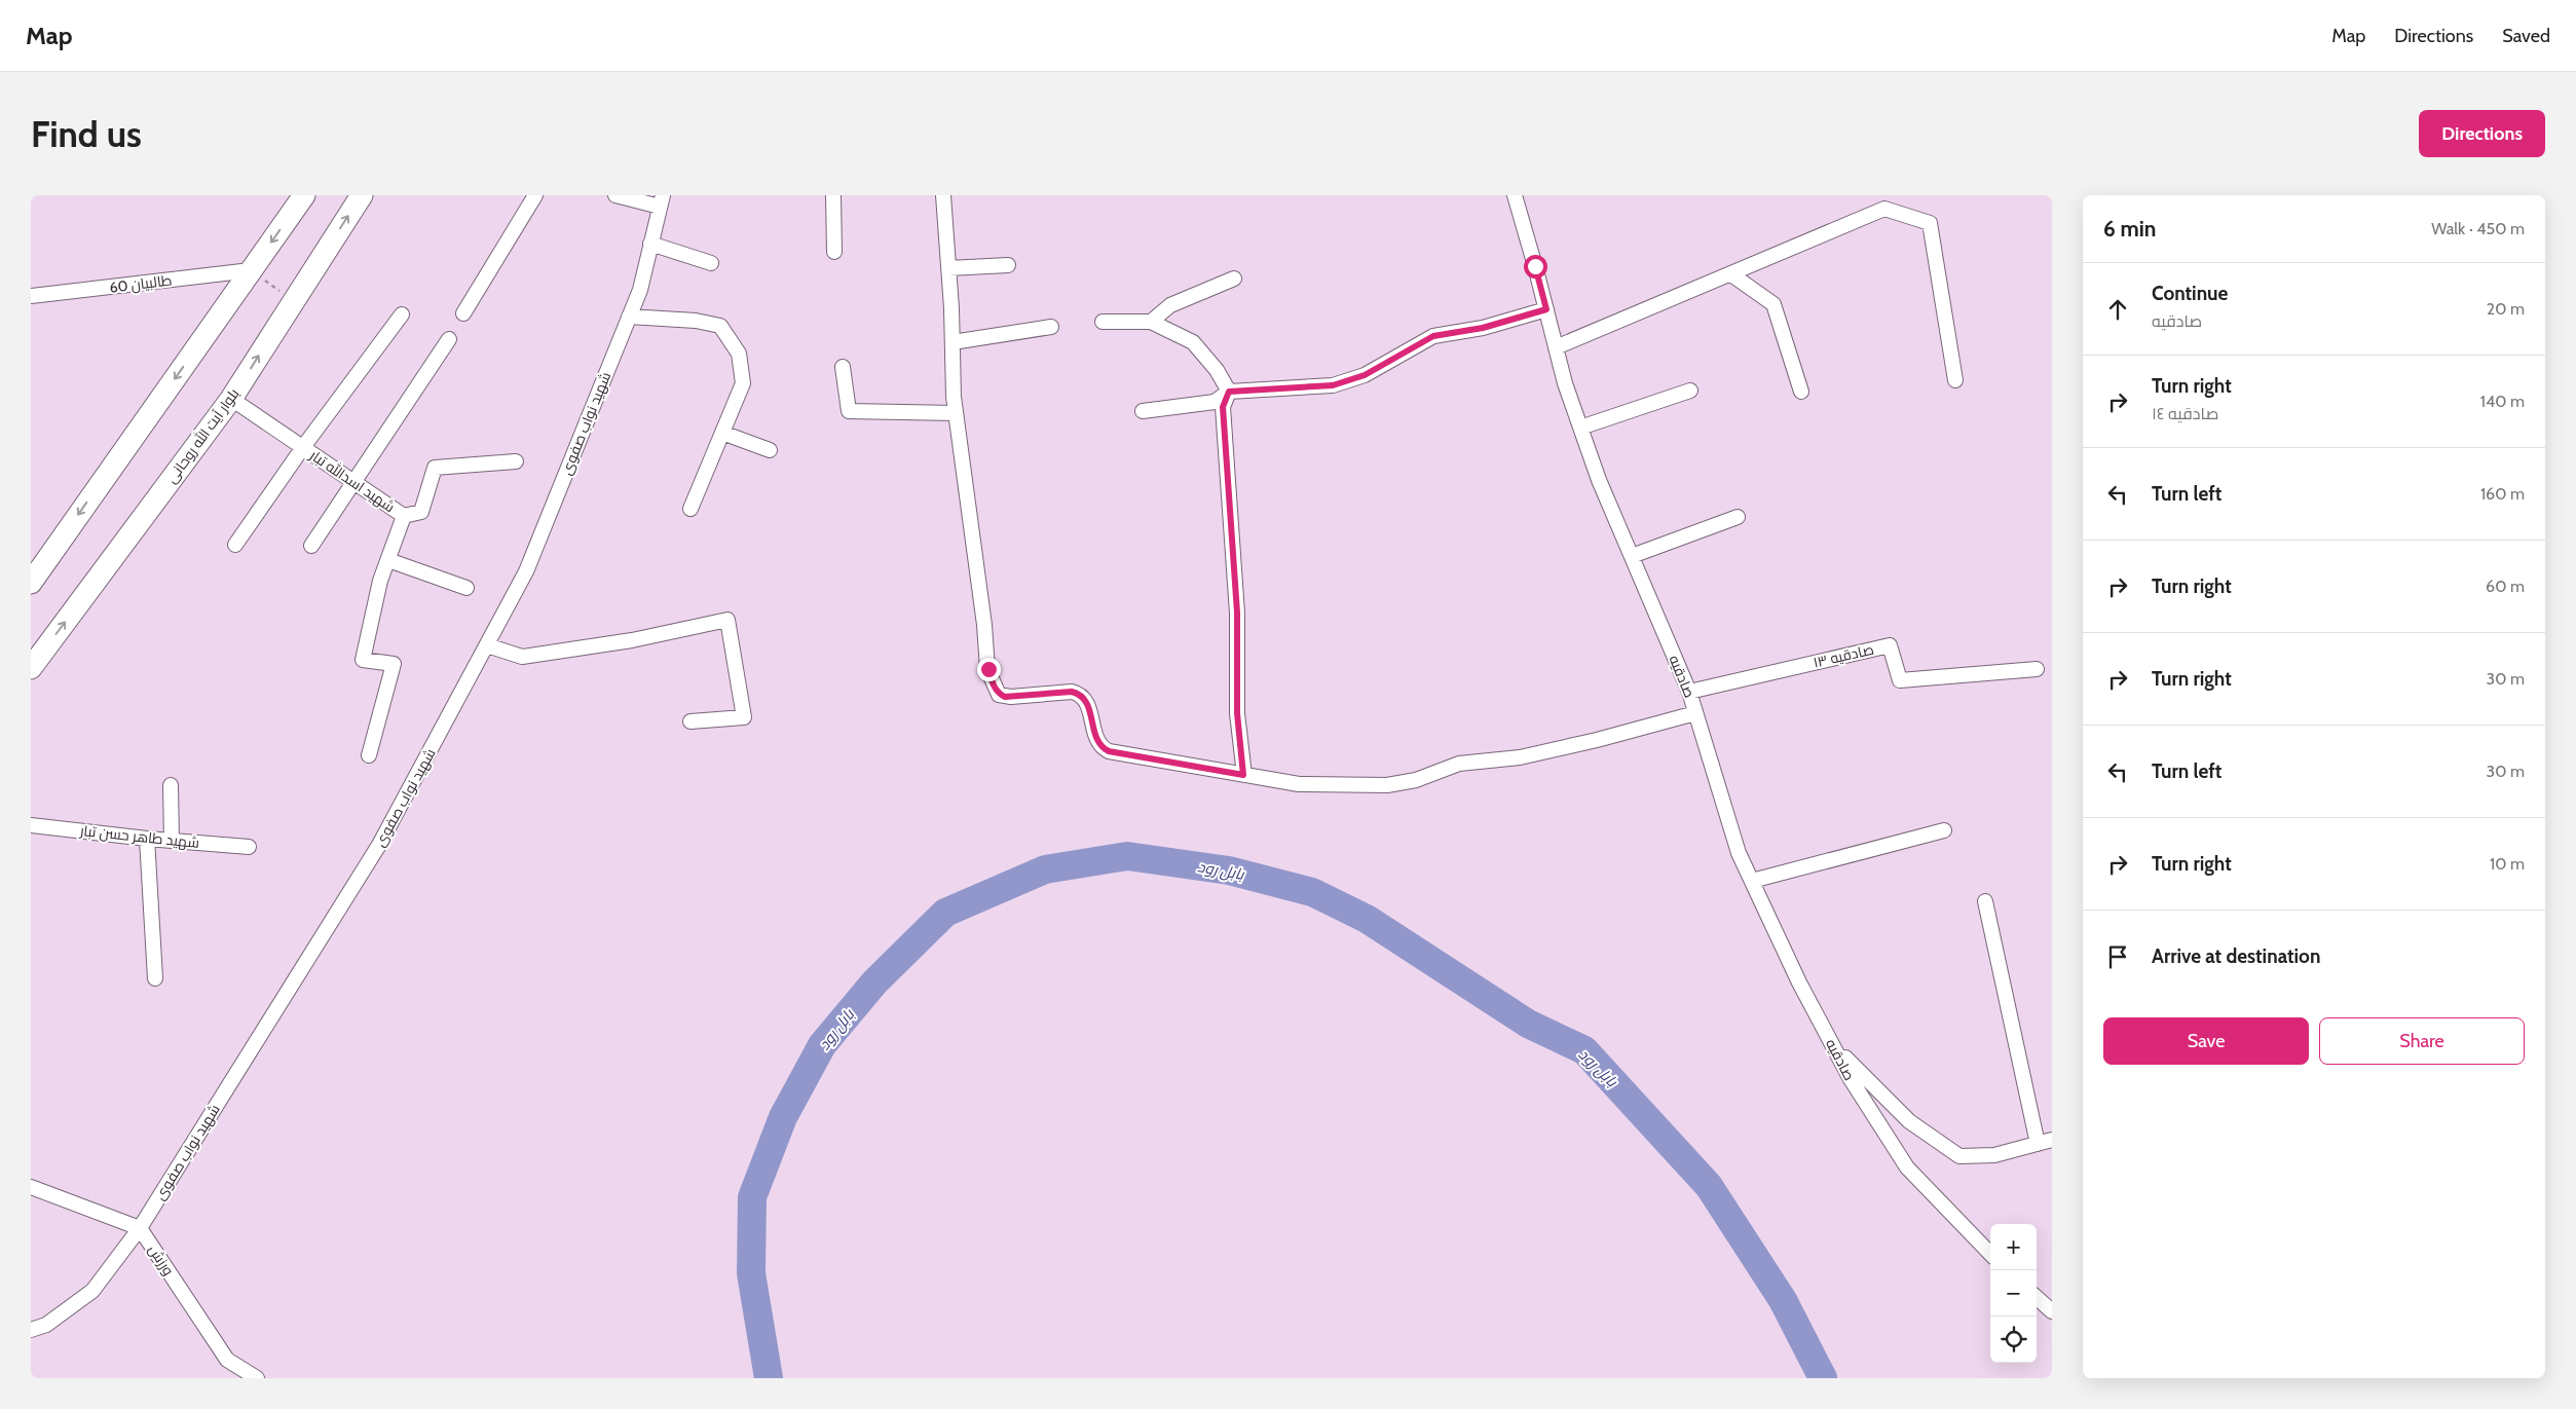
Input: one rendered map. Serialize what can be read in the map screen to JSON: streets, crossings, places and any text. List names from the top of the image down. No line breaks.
{"streets":{"main road":["بلوار آیت الله روحانی"],"street":["طالبیان 60","شهید نواب صفوی","شهید اسدالله تبار","صادقیه ۱۳","صادقیه","شهید طاهر حسن تبار","ورزش"]},"crossings":[["شهید نواب صفوی","ورزش"],["بلوار آیت الله روحانی","شهید اسدالله تبار"],["صادقیه ۱۳","صادقیه"]],"water":["بابل رود"],"page":{"header":"Map","nav":["Map","Directions","Saved"],"buttons":["Directions",["Save","Share"]],"title":"Find us","heading":["6 min","Walk · 450 m"],"list":[["Continue","صادقیه","20 m"],["Turn right","صادقيه ١٤","140 m"],["Turn left","160 m"],["Turn right","60 m"],["Turn right","30 m"],["Turn left","30 m"],["Turn right","10 m"],"Arrive at destination"],"map_buttons":["+","−"]}}
